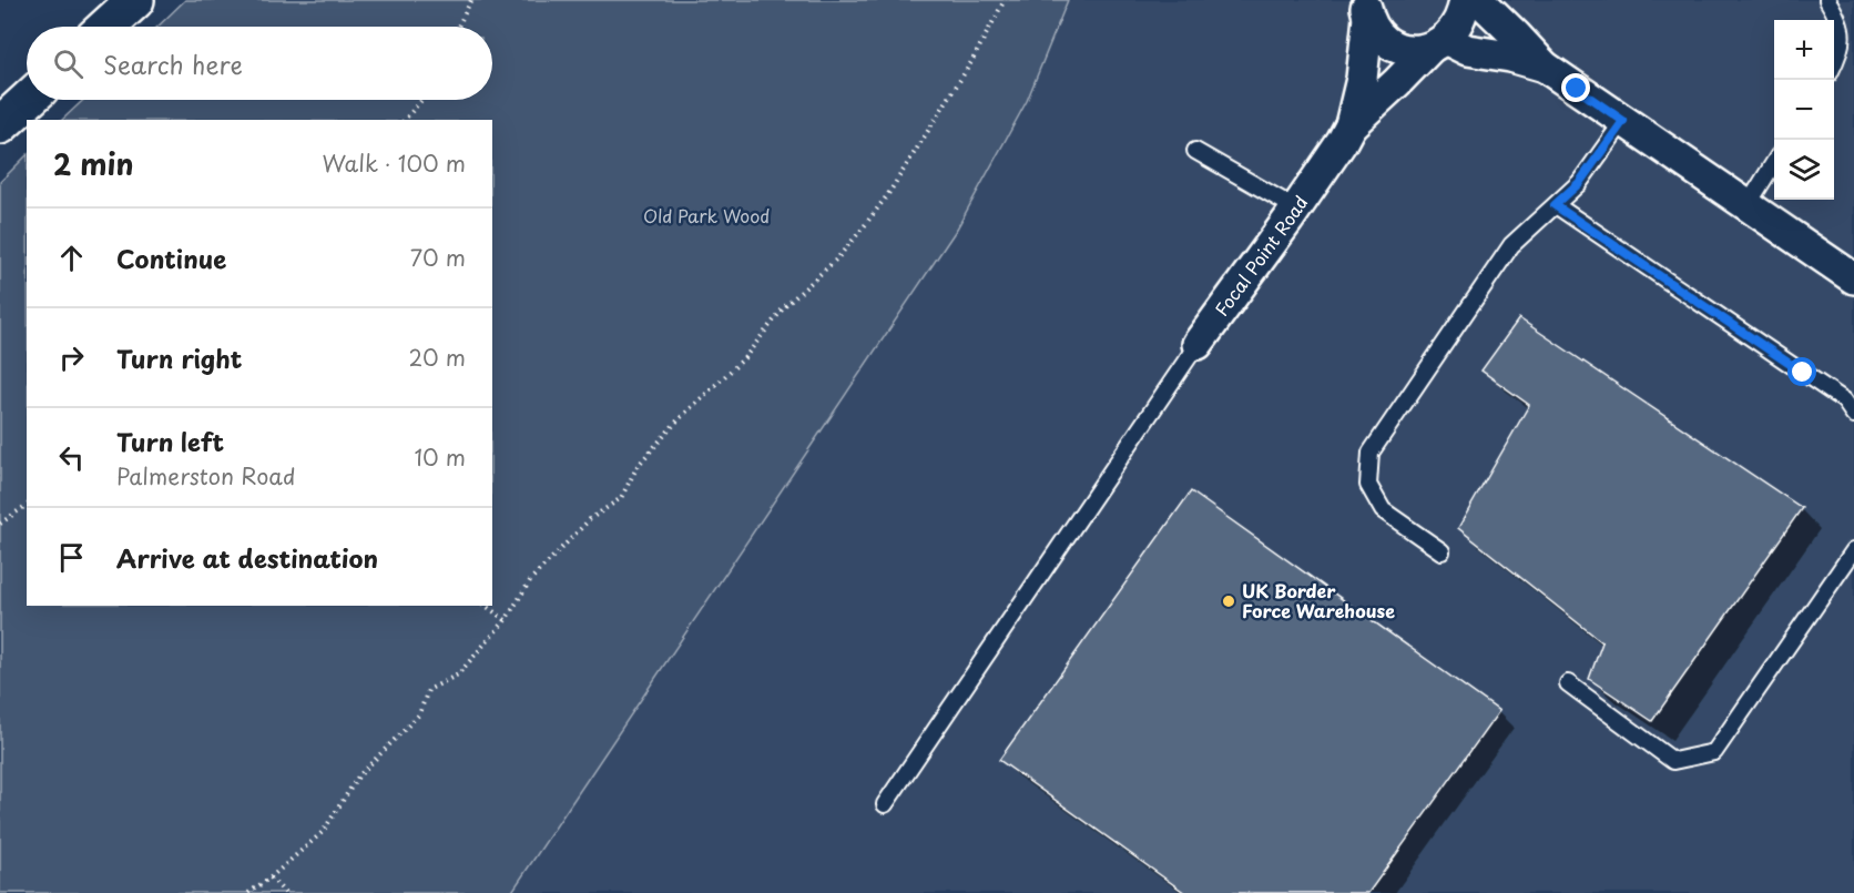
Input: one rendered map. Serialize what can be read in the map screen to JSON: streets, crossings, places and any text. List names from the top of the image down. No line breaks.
{"streets":{"street":["Focal Point Road"]},"parks":["Old Park Wood"],"places":["UK Border Force Warehouse"],"page":{"map_buttons":["+","−"],"search":"Search here","heading":["2 min","Walk · 100 m"],"list":[["Continue","70 m"],["Turn right","20 m"],["Turn left","Palmerston Road","10 m"],"Arrive at destination"]}}
